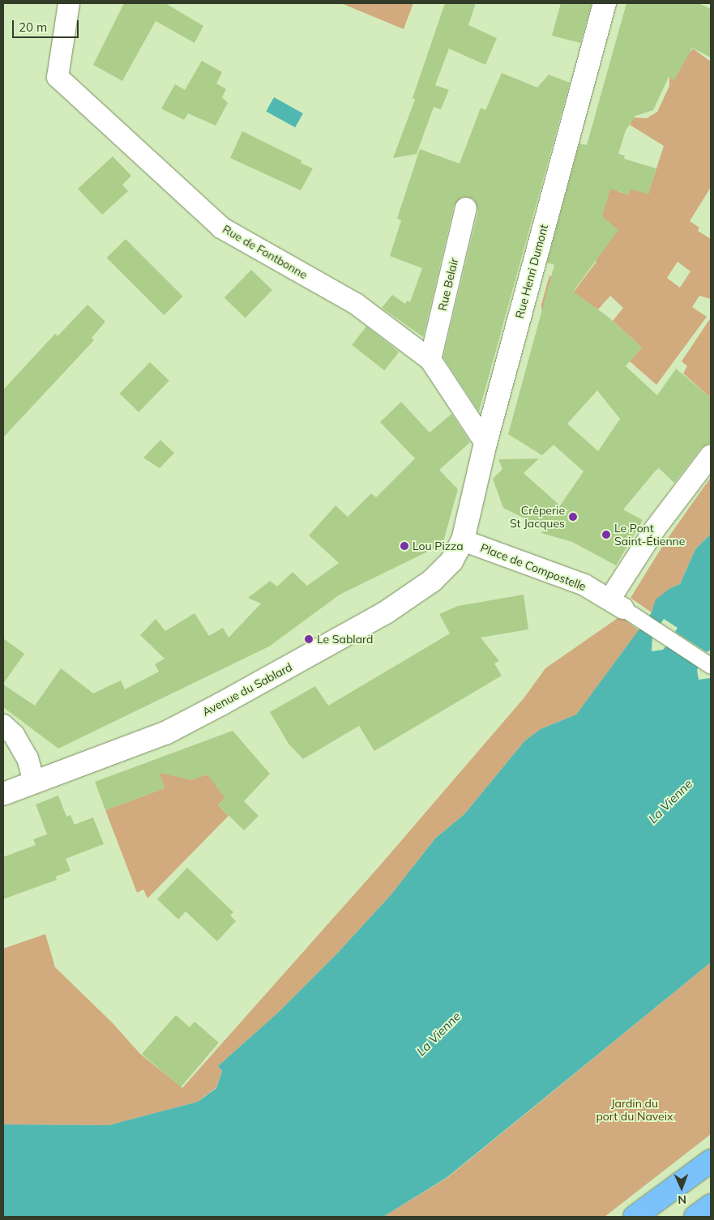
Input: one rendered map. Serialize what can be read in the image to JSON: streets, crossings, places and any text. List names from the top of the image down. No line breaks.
{"streets":{"street":["Rue de Fontbonne","Rue Henri Dumont","Rue Belair","Place de Compostelle","Avenue du Sablard"]},"crossings":[["Rue de Fontbonne","Rue Henri Dumont"],["Rue de Fontbonne","Rue Belair"],["Rue Henri Dumont","Place de Compostelle"],["Rue Henri Dumont","Avenue du Sablard"],["Place de Compostelle","Avenue du Sablard"]],"water":["La Vienne"],"parks":["Jardin du port du Naveix"],"places":["Crêperie St Jacques","Le Pont Saint-Étienne","Lou Pizza","Le Sablard"],"scale_bar":"20 m","north":"bottom"}
